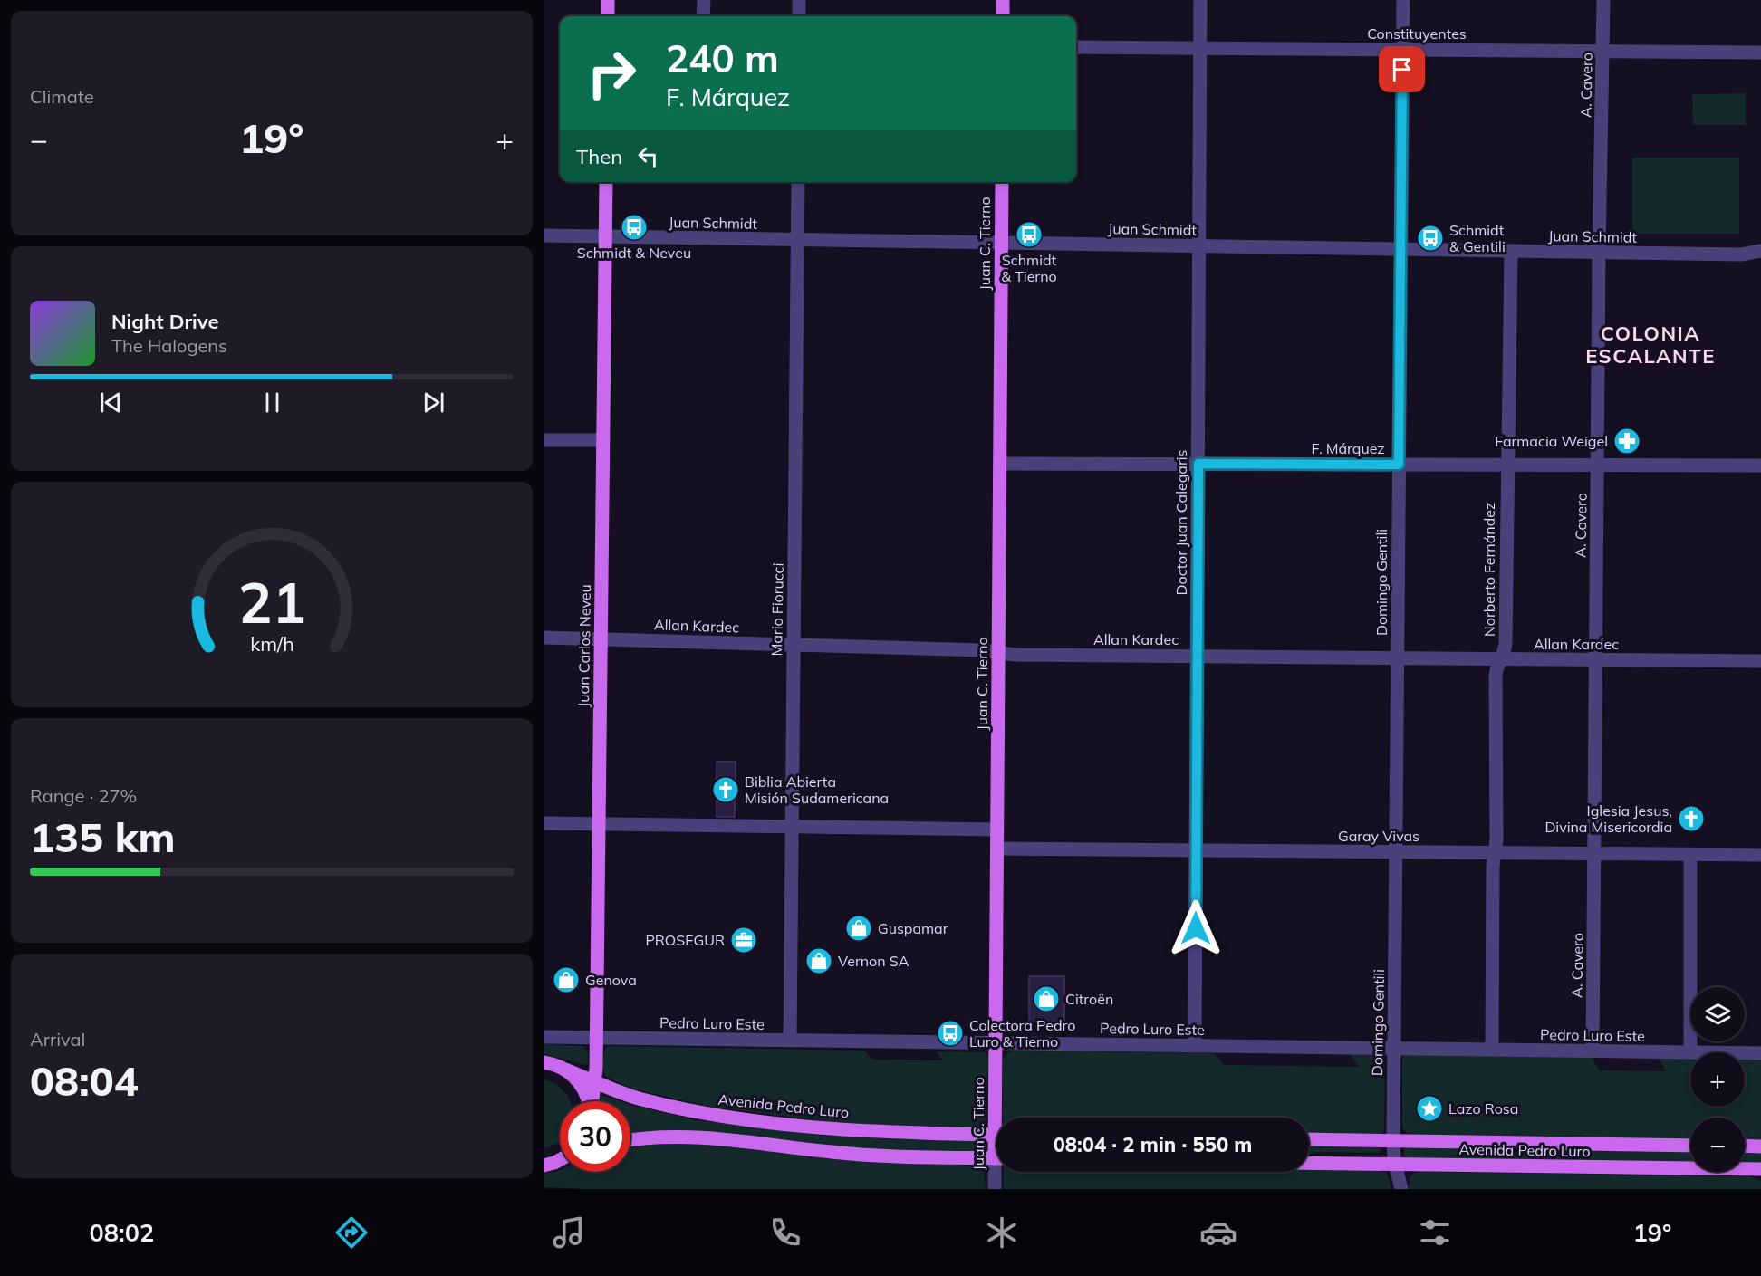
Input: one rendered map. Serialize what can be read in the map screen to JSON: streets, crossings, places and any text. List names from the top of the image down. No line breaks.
{"streets":{"main road":["Juan C. Tierno","Juan Carlos Neveu","Avenida Pedro Luro"],"street":["Constituyentes","A. Cavero","Juan Schmidt","F. Márquez","Doctor Juan Calegaris","Norberto Fernández","Domingo Gentili","Mario Fiorucci","Allan Kardec","Garay Vivas","Pedro Luro Este"]},"crossings":[["Constituyentes","A. Cavero"],["Constituyentes","Doctor Juan Calegaris"],["Constituyentes","Domingo Gentili"],["A. Cavero","Juan Schmidt"],["A. Cavero","F. Márquez"],["A. Cavero","Allan Kardec"],["A. Cavero","Garay Vivas"],["A. Cavero","Pedro Luro Este"],["Juan Schmidt","Juan C. Tierno"],["Juan Schmidt","Doctor Juan Calegaris"],["Juan Schmidt","Norberto Fernández"],["Juan Schmidt","Domingo Gentili"],["Juan Schmidt","Mario Fiorucci"],["Juan Schmidt","Juan Carlos Neveu"],["Juan C. Tierno","F. Márquez"],["Juan C. Tierno","Allan Kardec"],["Juan C. Tierno","Garay Vivas"],["Juan C. Tierno","Pedro Luro Este"],["F. Márquez","Doctor Juan Calegaris"],["F. Márquez","Norberto Fernández"],["F. Márquez","Domingo Gentili"],["Doctor Juan Calegaris","Allan Kardec"],["Doctor Juan Calegaris","Garay Vivas"],["Doctor Juan Calegaris","Pedro Luro Este"],["Norberto Fernández","Allan Kardec"],["Norberto Fernández","Garay Vivas"],["Norberto Fernández","Pedro Luro Este"],["Domingo Gentili","Allan Kardec"],["Domingo Gentili","Garay Vivas"],["Domingo Gentili","Pedro Luro Este"],["Domingo Gentili","Avenida Pedro Luro"],["Mario Fiorucci","Allan Kardec"],["Mario Fiorucci","Pedro Luro Este"],["Allan Kardec","Juan Carlos Neveu"],["Juan Carlos Neveu","Pedro Luro Este"],["Juan Carlos Neveu","Avenida Pedro Luro"]],"districts":["COLONIA ESCALANTE"],"places":{"bus stop":["Schmidt & Neveu","Schmidt & Tierno","Schmidt & Gentili","Colectora Pedro Luro & Tierno"],"pharmacy":["Farmacia Weigel"],"church":["Biblia Abierta Misión Sudamericana","Iglesia Jesus, Divina Misericordia"],"shop":["Guspamar","Vernon SA","Genova","Citroën"],"office":["PROSEGUR"],"place":["Lazo Rosa"]},"page":{"tile":["Climate",["Range · 27%","135 km"],["Arrival","08:04"]],"turn":["240 m","F. Márquez"],"heat":["−","19°","+"],"then":"Then","song":["Night Drive","The Halogens"],"map_buttons":["+","−"],"limit":"30","trip":"08:04 · 2 min · 550 m","tabs":["08:02","19°"],"gauge":["21","km/h"]}}
